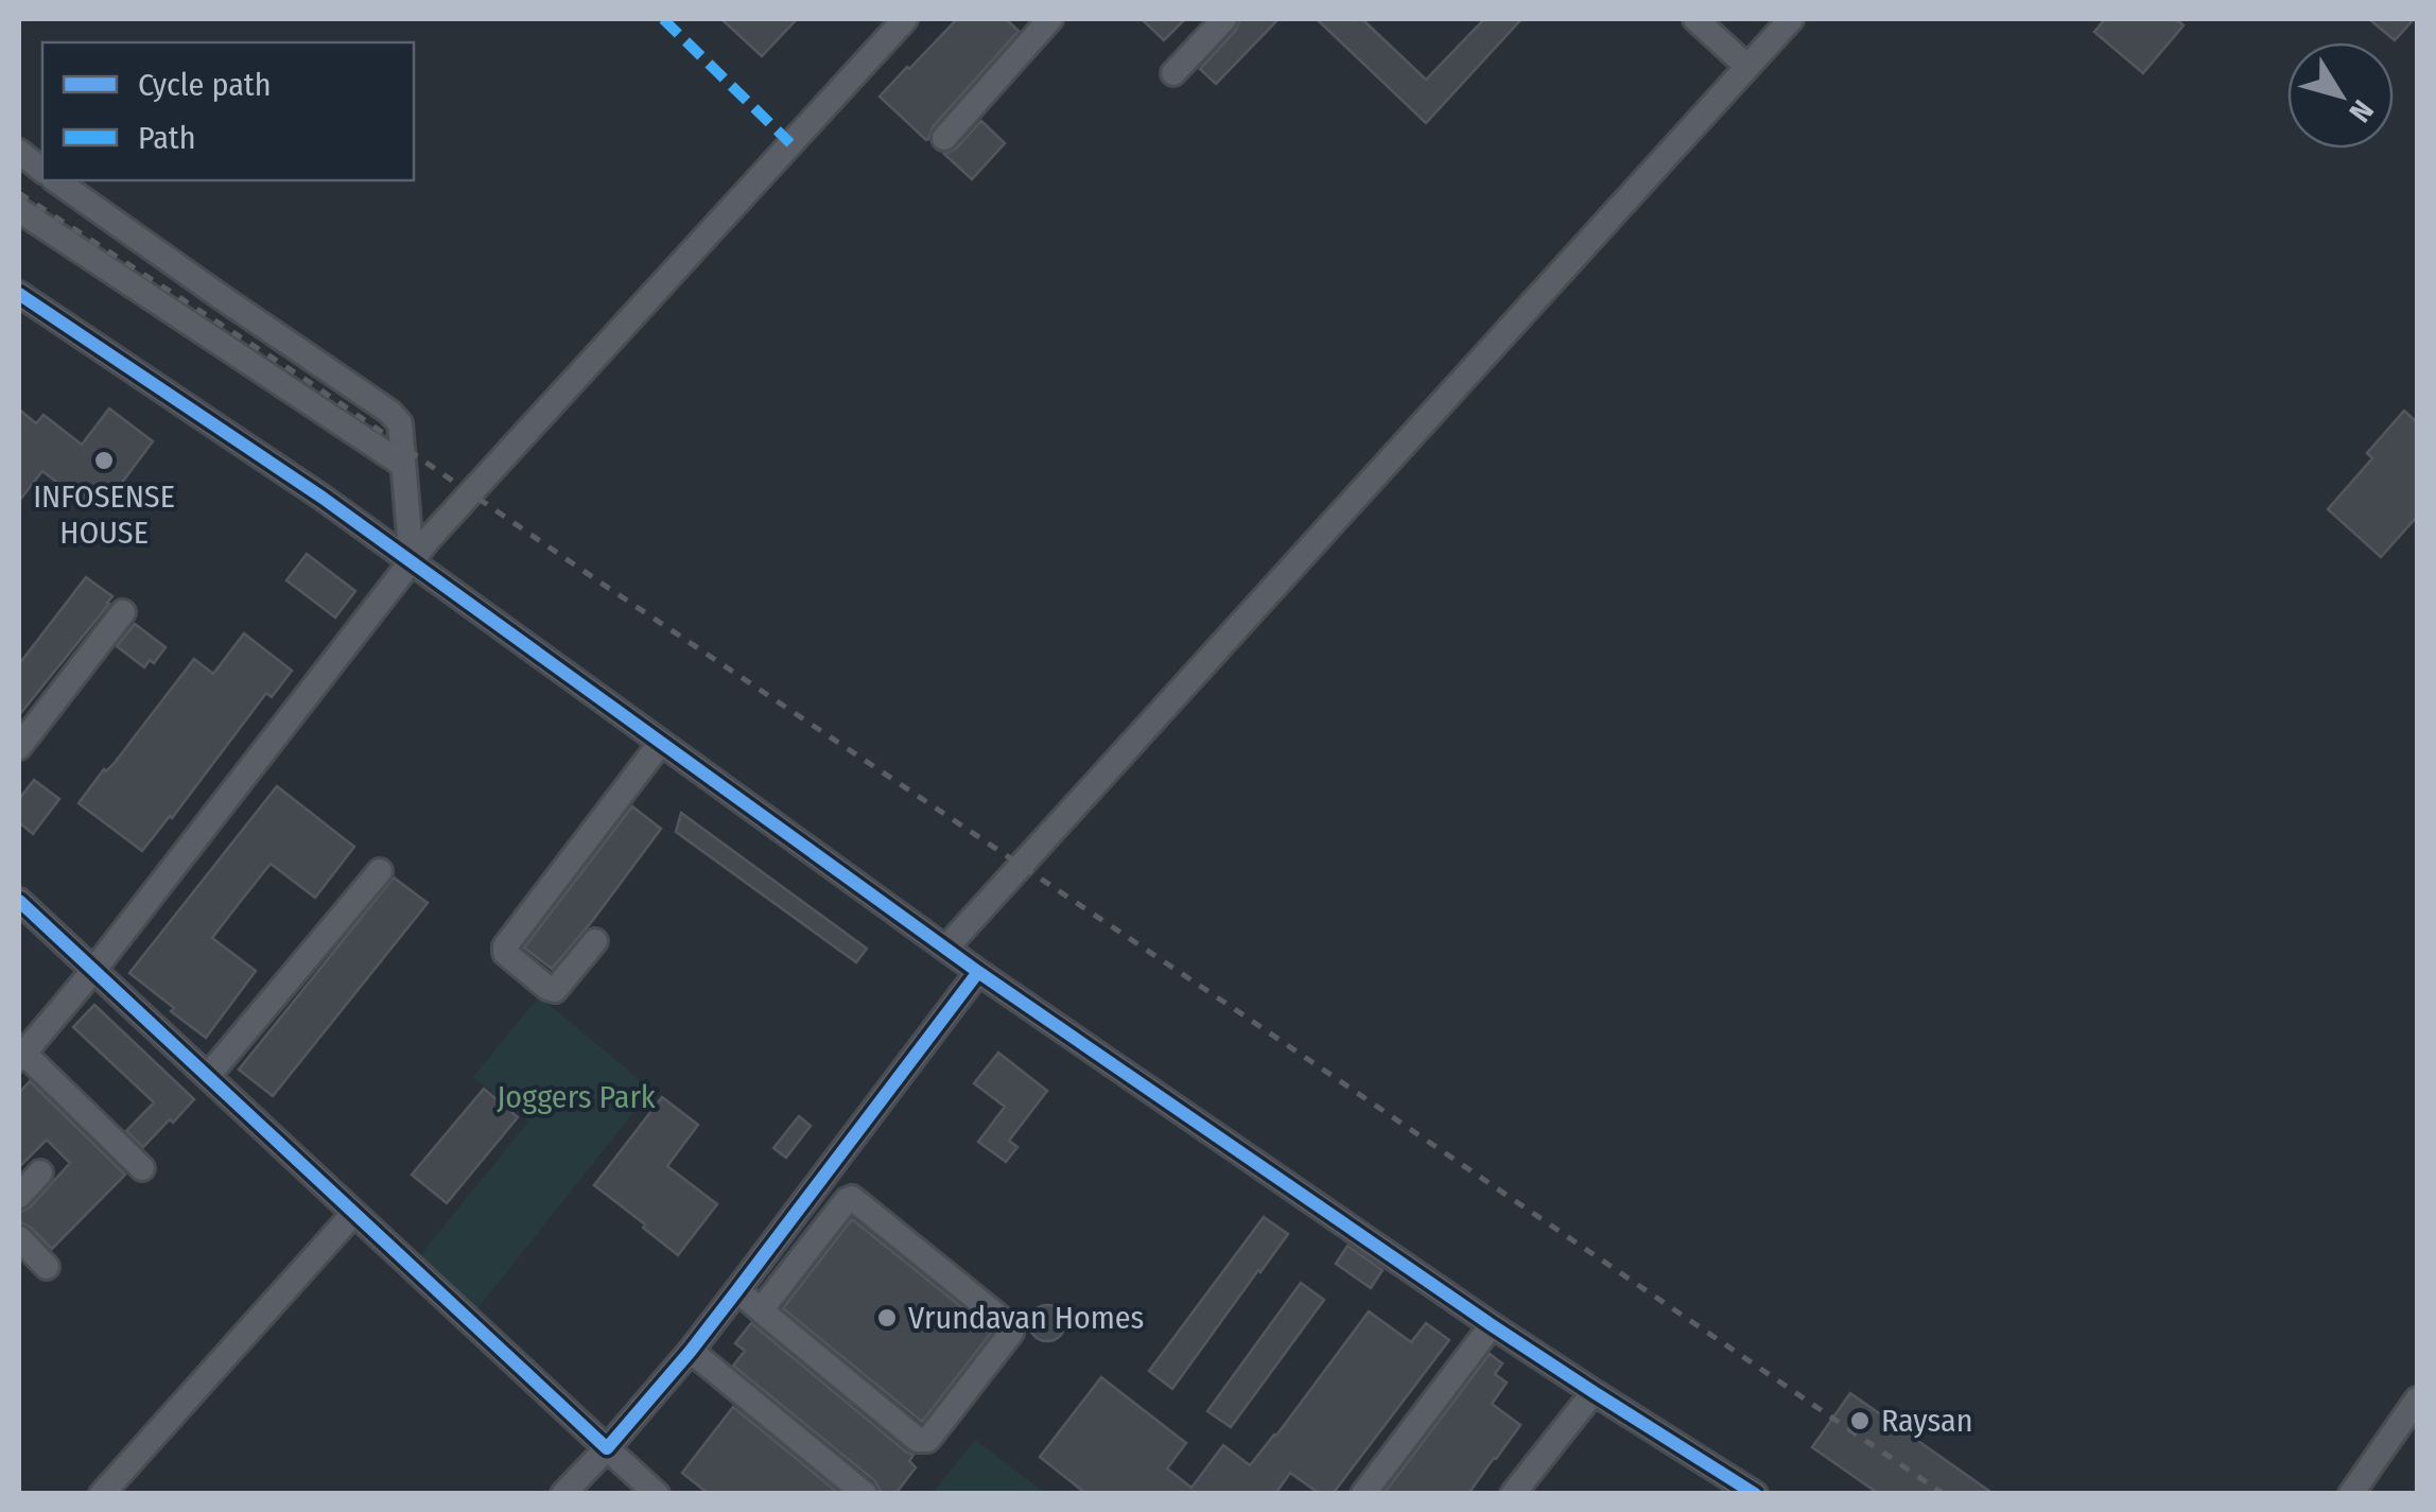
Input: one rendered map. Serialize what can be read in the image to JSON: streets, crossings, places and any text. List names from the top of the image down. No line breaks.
{"parks":["Joggers Park"],"places":["INFOSENSE HOUSE","Vrundavan Homes","Raysan"],"legend":["Cycle path","Path"],"north":"bottom right"}
